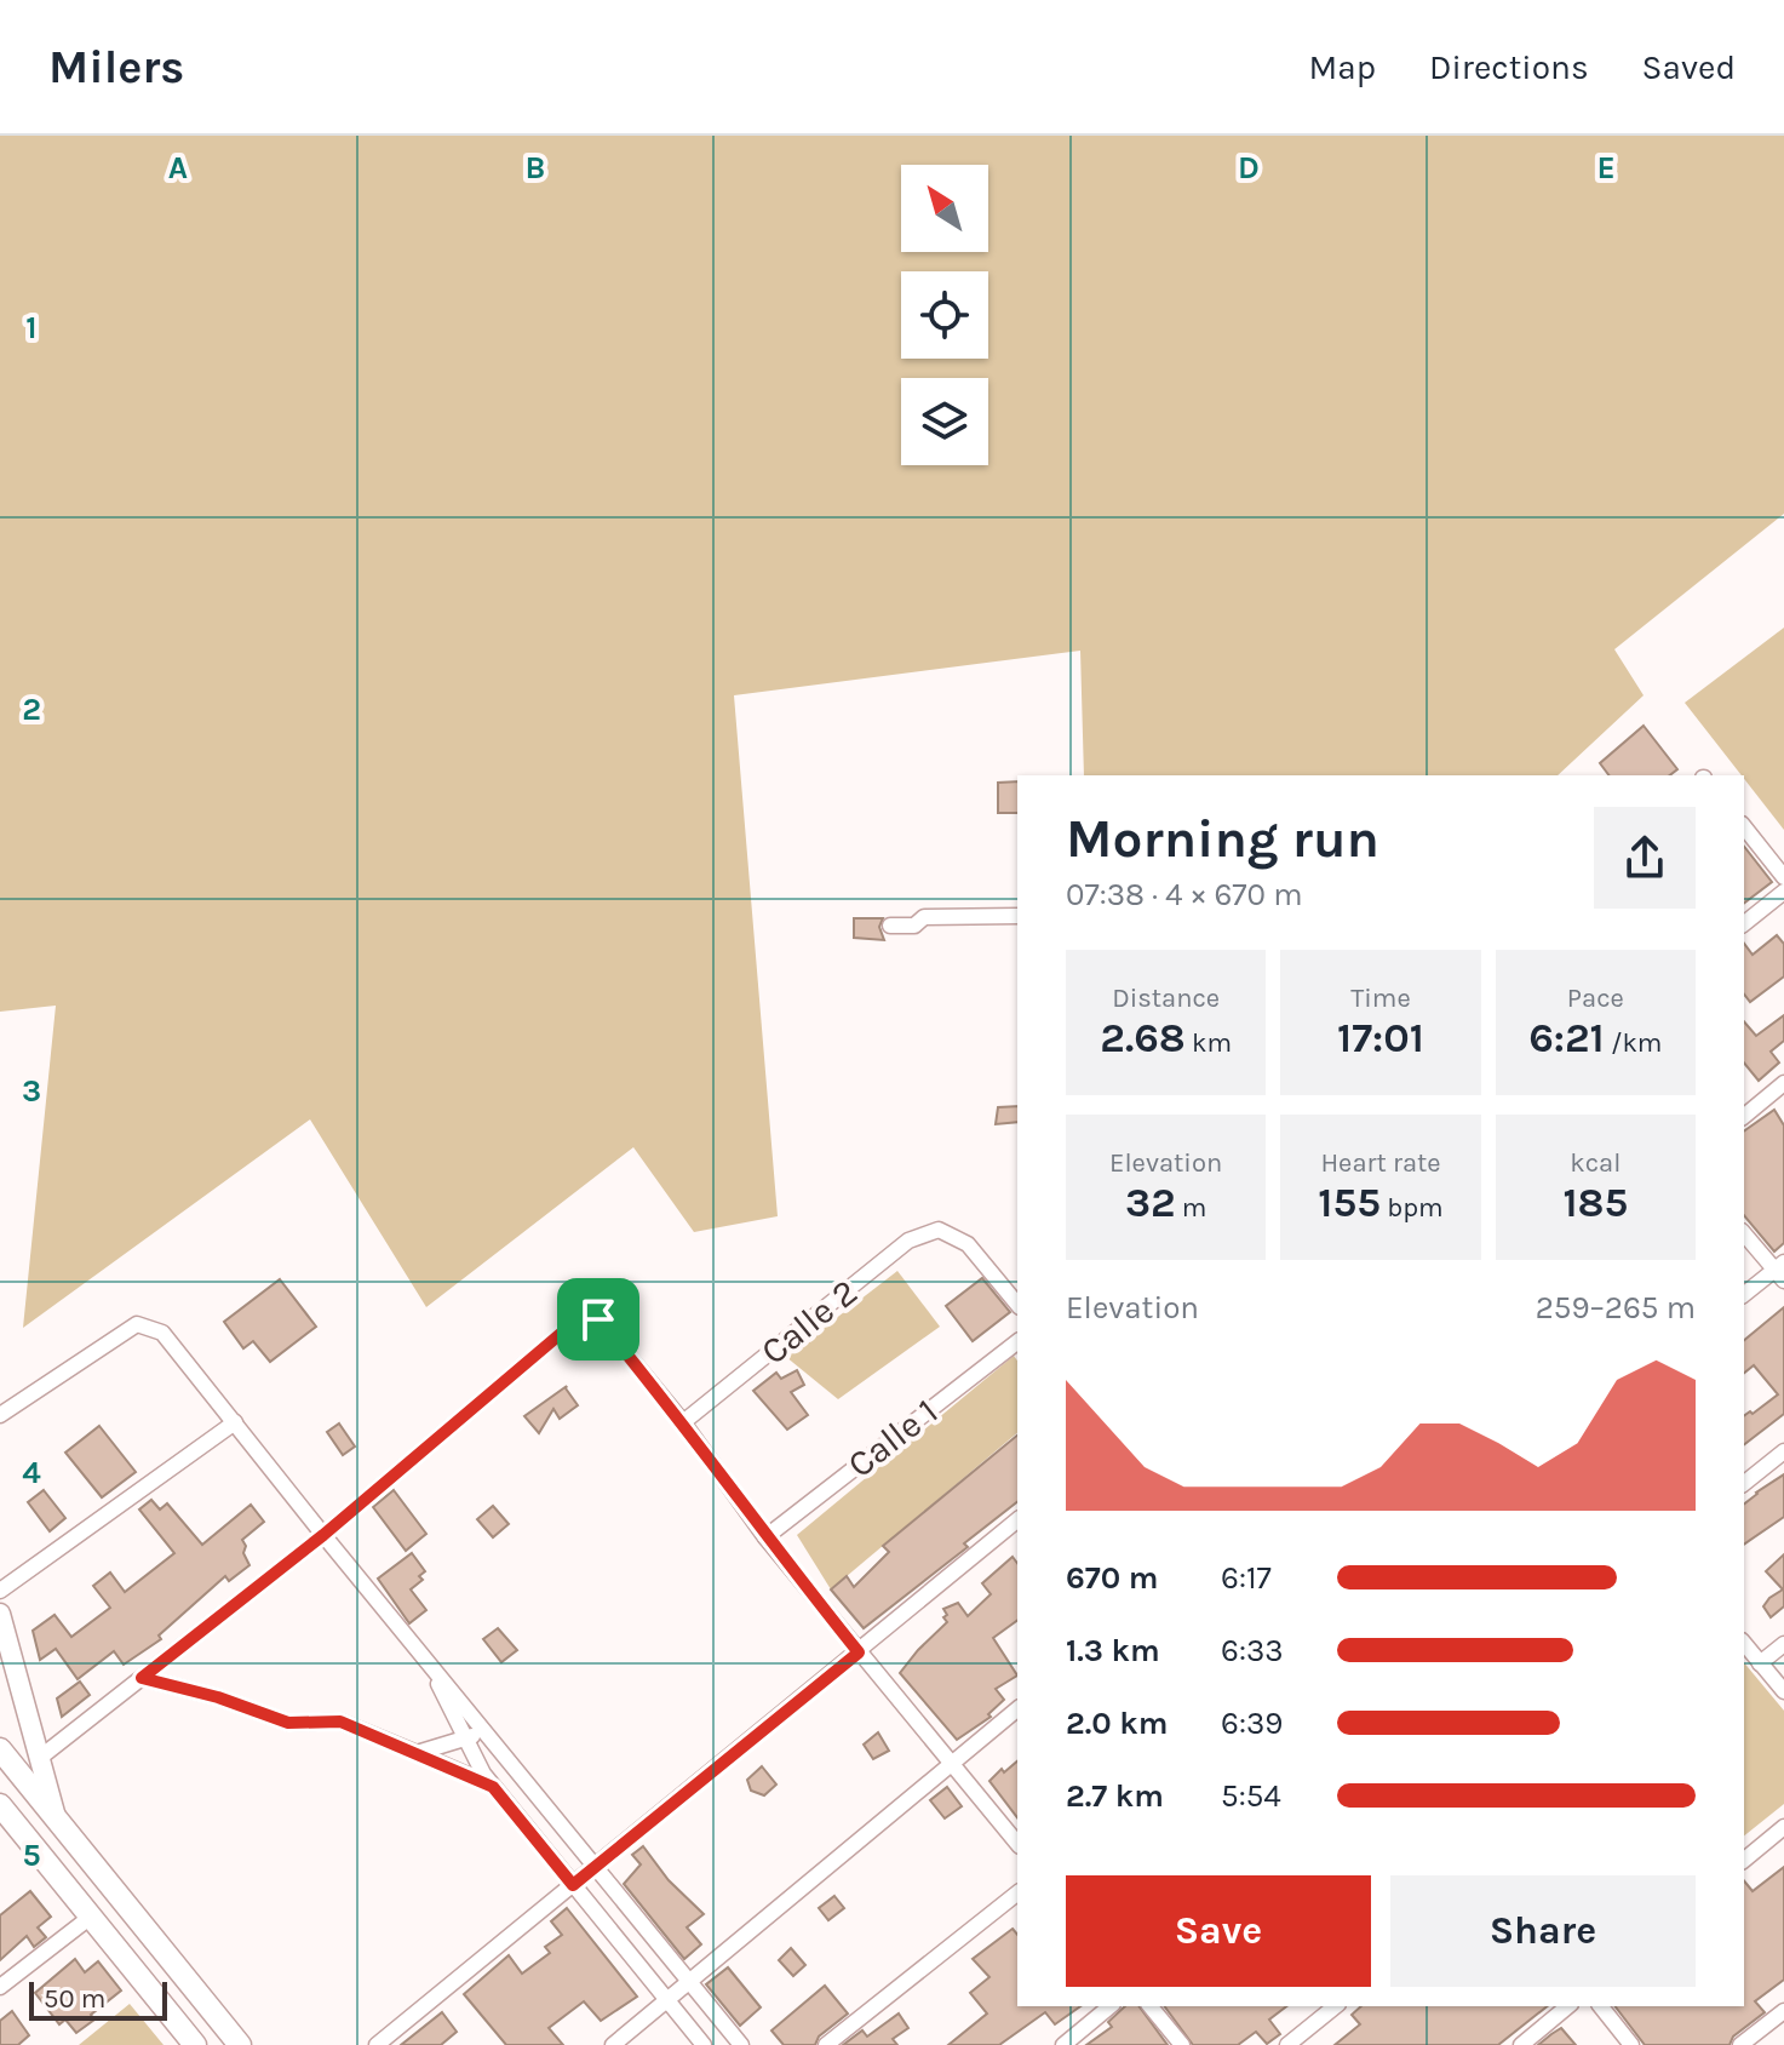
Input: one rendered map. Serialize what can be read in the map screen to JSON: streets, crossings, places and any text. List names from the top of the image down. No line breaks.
{"streets":{"street":["Calle 2","Calle 1"]},"scale_bar":"50 m","north":"top left","page":{"header":"Milers","nav":["Map","Directions","Saved"],"heading":["Morning run","07:38 · 4 × 670 m"],"stats":[["Distance","2.68 km"],["Time","17:01"],["Pace","6:21 /km"],["Elevation","32 m"],["Heart rate","155 bpm"],["kcal","185"]],"chart":["Elevation","259–265 m"],"list":[{"name":"670 m","note":"6:17"},{"name":"1.3 km","note":"6:33"},{"name":"2.0 km","note":"6:39"},{"name":"2.7 km","note":"5:54"}],"buttons":["Save","Share"],"scale":"50 m"},"grid":{"columns":["A","B","D","E"],"rows":["1","2","3","4","5"]}}
